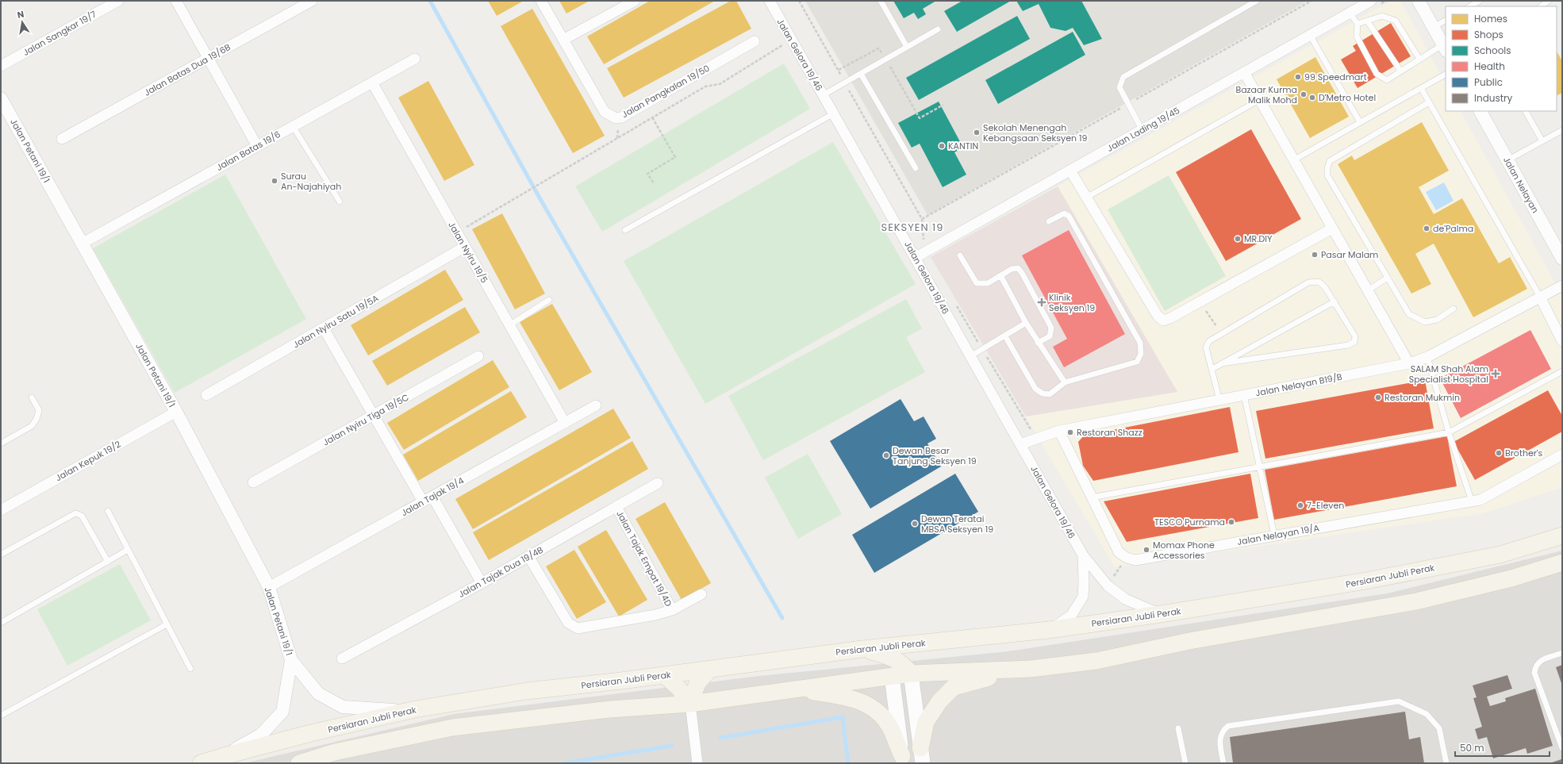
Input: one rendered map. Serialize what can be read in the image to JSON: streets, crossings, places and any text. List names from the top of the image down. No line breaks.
{"streets":{"main road":["Persiaran Jubli Perak"],"street":["Jalan Sangkar 19/7","Jalan Gelora 19/46","Jalan Batas Dua 19/6B","Jalan Pangkalan 19/50","Jalan Lading 19/45","Jalan Petani 19/1","Jalan Batas 19/6","Jalan Nelayan","Jalan Nyiru 19/5","Jalan Nyiru Satu 19/5A","Jalan Nelayan B19/B","Jalan Nyiru Tiga 19/5C","Jalan Kepuk 19/2","Jalan Tajak 19/4","Jalan Nelayan 19/A","Jalan Tajak Empat 19/4D","Jalan Tajak Dua 19/4B"]},"crossings":[["Jalan Gelora 19/46","Jalan Lading 19/45"],["Jalan Gelora 19/46","Jalan Nelayan B19/B"],["Jalan Gelora 19/46","Persiaran Jubli Perak"],["Jalan Petani 19/1","Jalan Batas 19/6"],["Jalan Petani 19/1","Jalan Kepuk 19/2"],["Jalan Petani 19/1","Jalan Tajak 19/4"],["Jalan Petani 19/1","Persiaran Jubli Perak"],["Jalan Batas 19/6","Jalan Nyiru 19/5"],["Jalan Nyiru 19/5","Jalan Nyiru Satu 19/5A"],["Jalan Nyiru 19/5","Jalan Tajak 19/4"],["Jalan Tajak Empat 19/4D","Jalan Tajak Dua 19/4B"]],"districts":["SEKSYEN 19"],"places":{"other":["99 Speedmart","Bazaar Kurma Malik Mohd","D'Metro Hotel","Sekolah Menengah Kebangsaan Seksyen 19","KANTIN","Surau An-Najahiyah","de'Palma","MR.DIY","Pasar Malam","Restoran Mukmin","Restoran Shazz","Brother's","Dewan Besar Tanjung Seksyen 19","7-Eleven","TESCO Purnama","Dewan Teratai MBSA Seksyen 19","Momax Phone Accessories"],"health":["Klinik Seksyen 19","SALAM Shah Alam Specialist Hospital"]},"legend":["Homes","Shops","Schools","Health","Public","Industry"],"scale_bar":"50 m","north":"top"}
